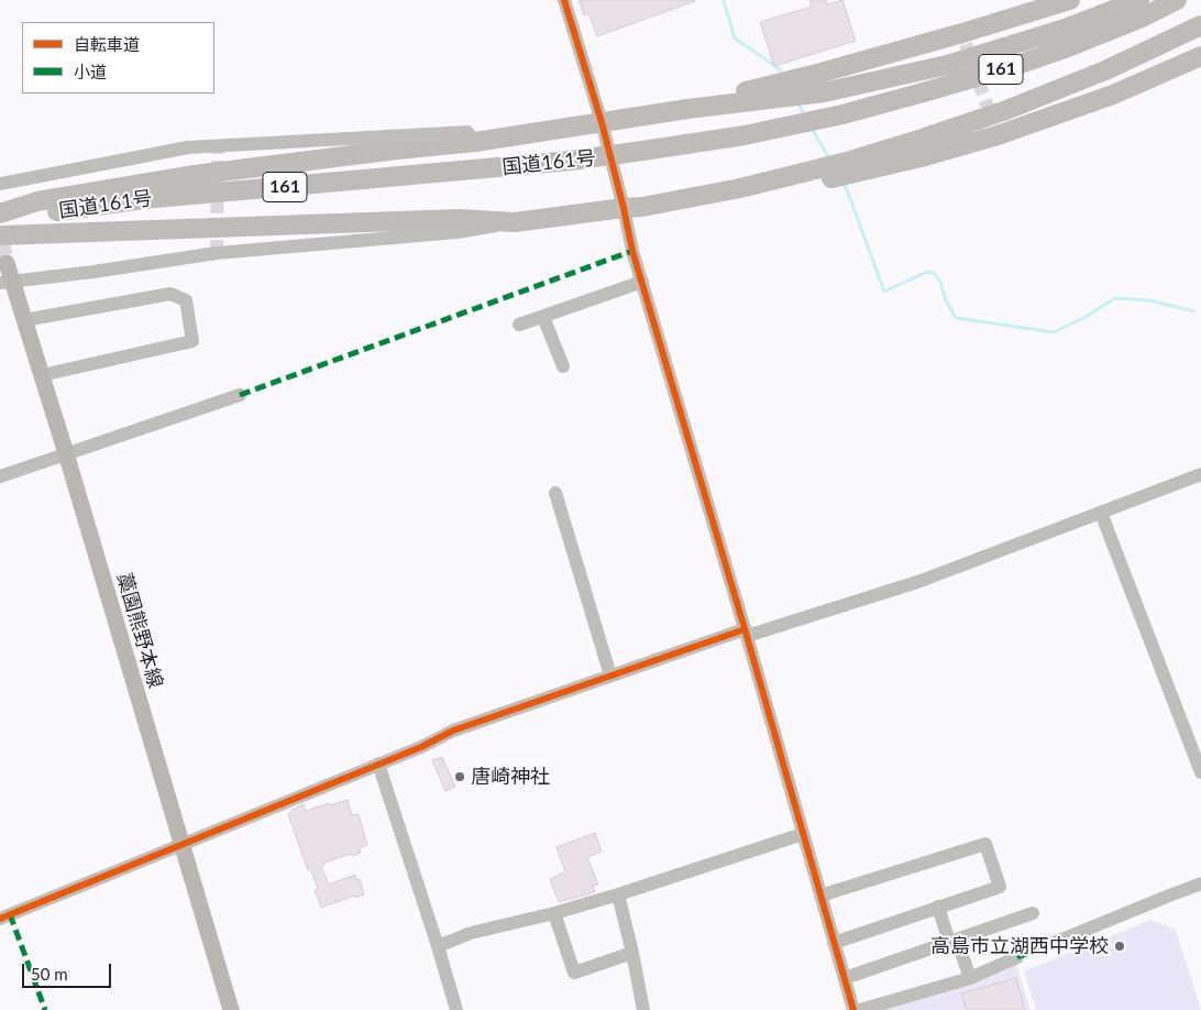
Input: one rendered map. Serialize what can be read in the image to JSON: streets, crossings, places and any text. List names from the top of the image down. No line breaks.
{"streets":{"highway":["161","国道161号"],"main road":["藁園熊野本線"]},"places":["唐崎神社","高島市立湖西中学校"],"legend":["自転車道","小道"],"scale_bar":"50 m"}
